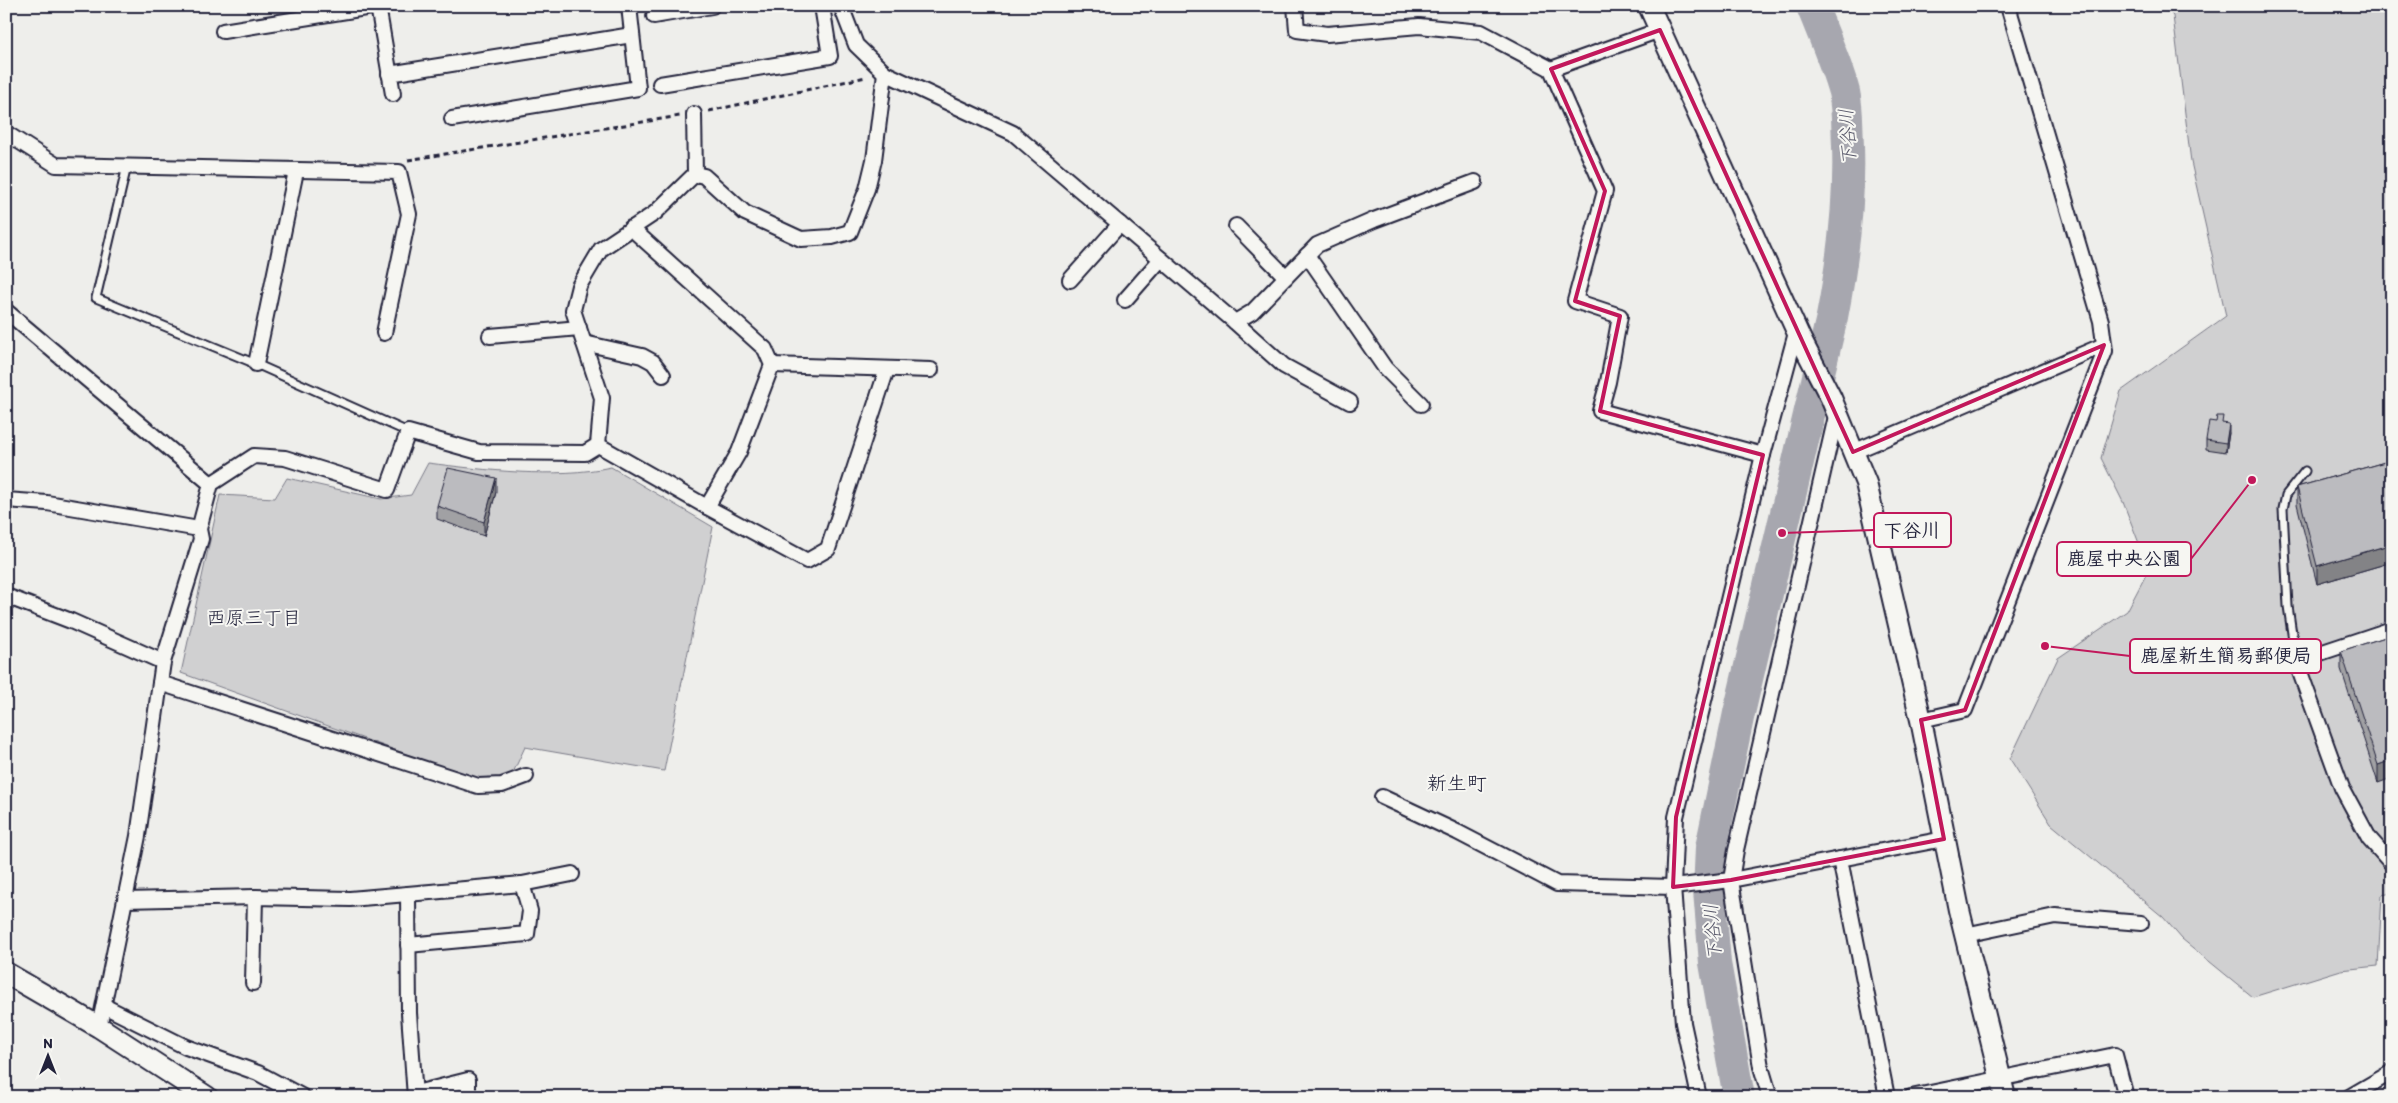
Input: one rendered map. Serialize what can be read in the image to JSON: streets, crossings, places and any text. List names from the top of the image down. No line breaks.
{"districts":["西原三丁目","新生町"],"water":["下谷川"],"places":["鹿屋中央公園","下谷川","鹿屋新生簡易郵便局"],"north":"top"}
